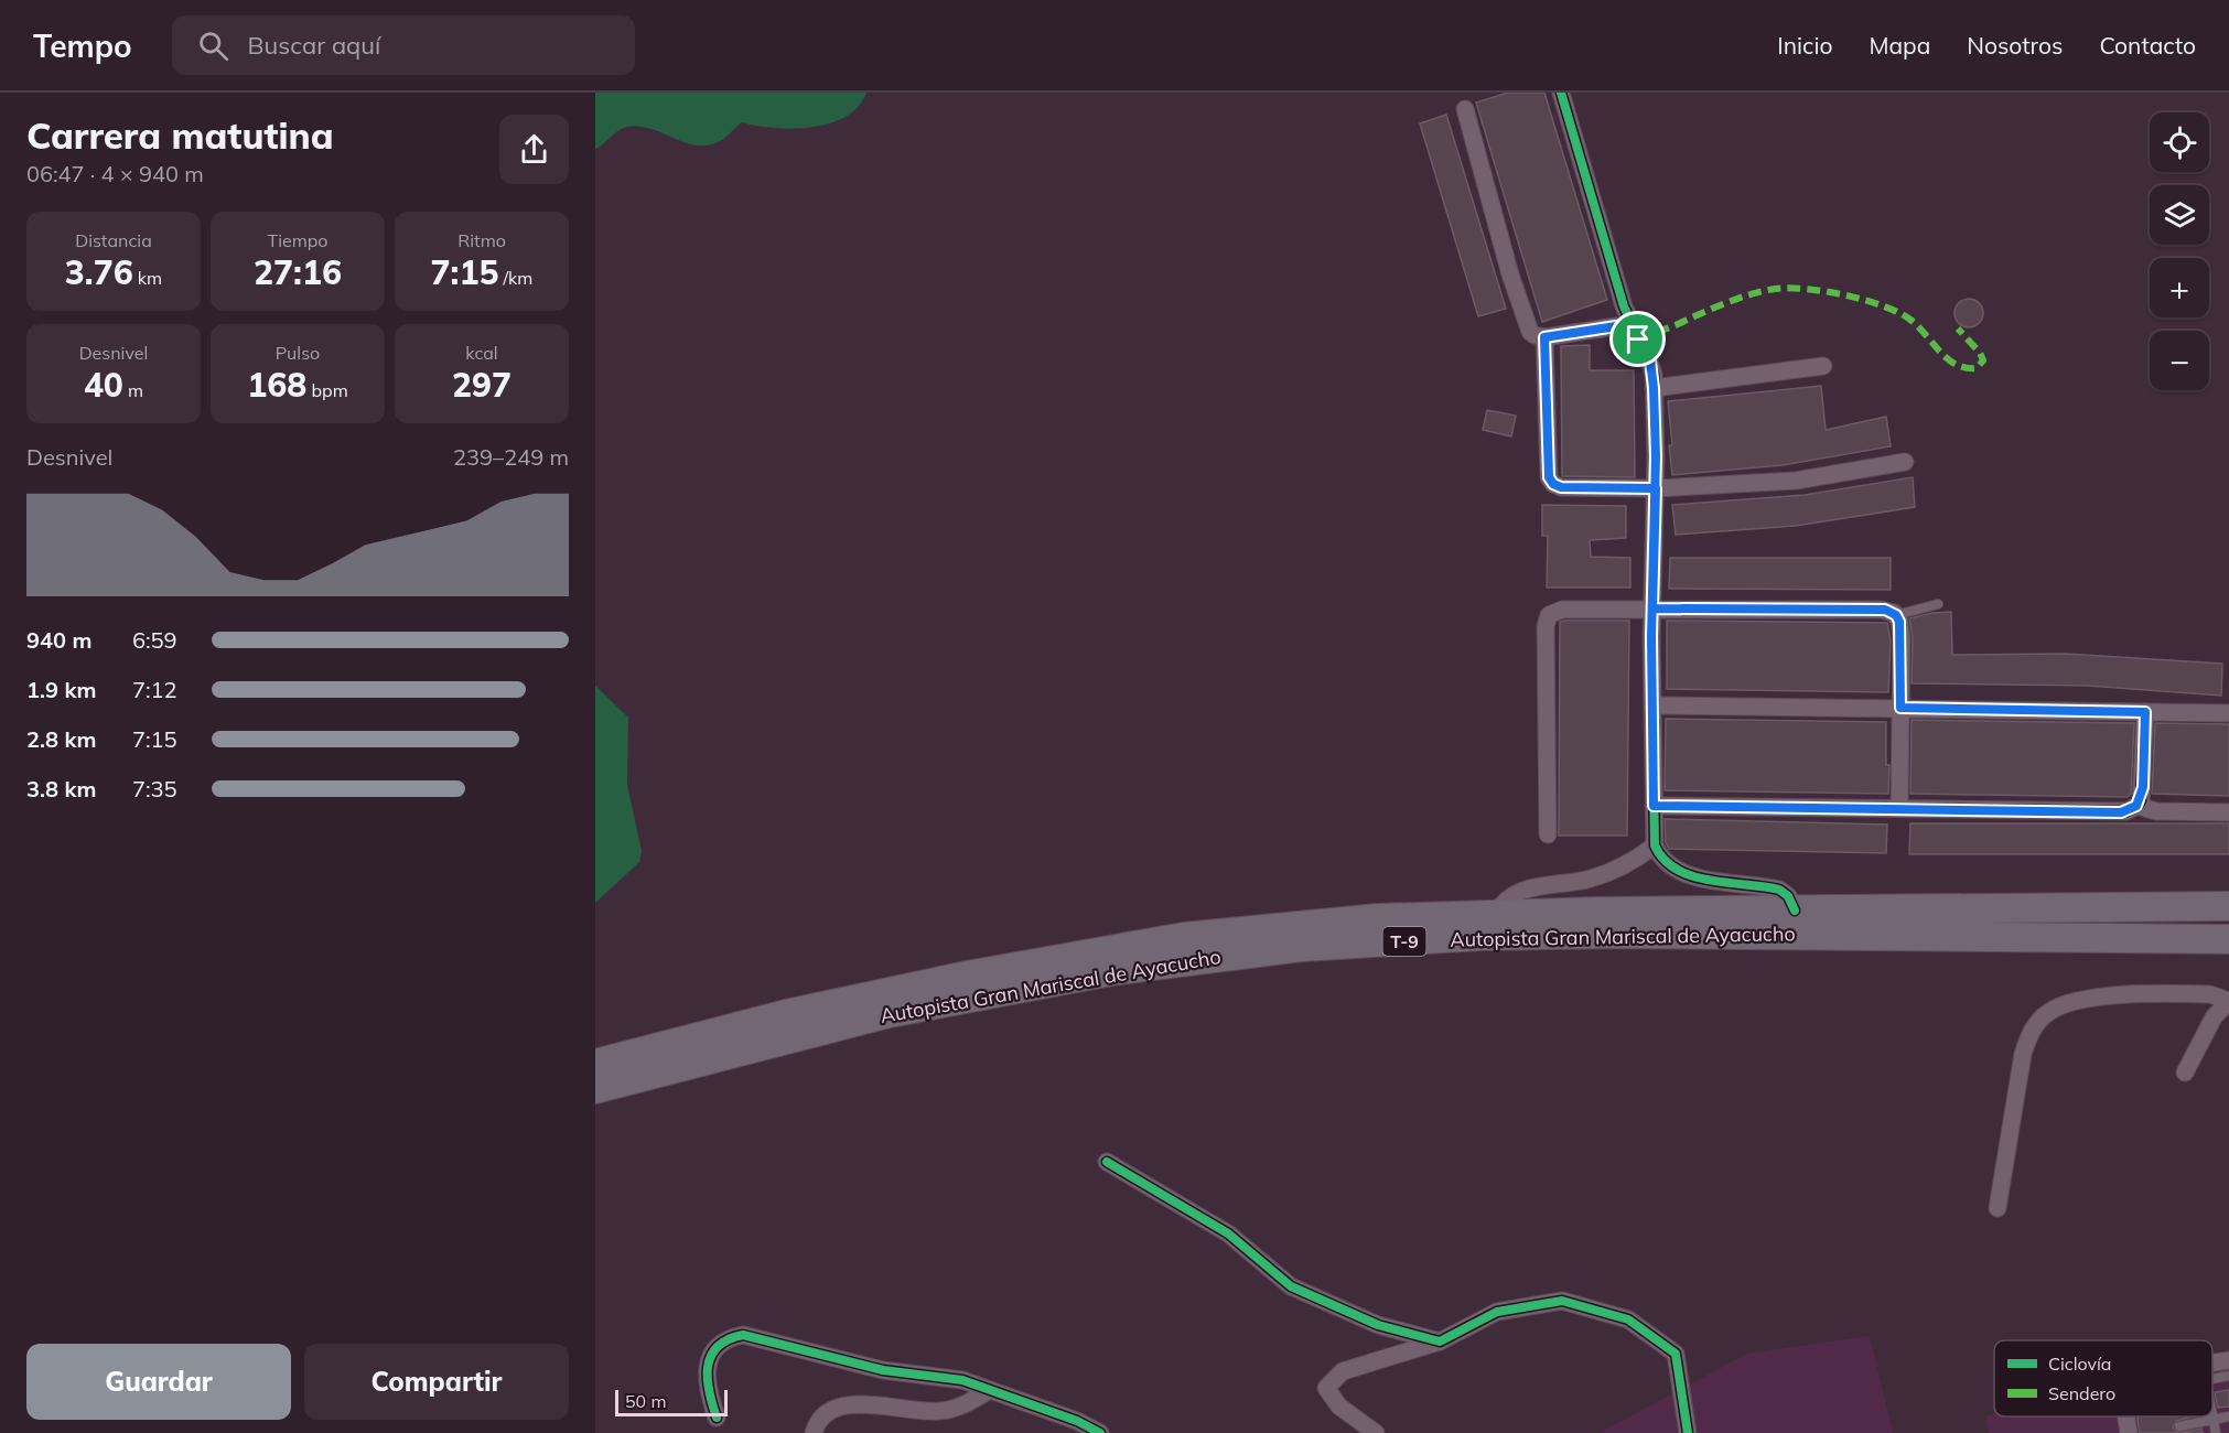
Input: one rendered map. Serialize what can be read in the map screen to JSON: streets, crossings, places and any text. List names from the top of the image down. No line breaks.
{"streets":{"highway":["Autopista Gran Mariscal de Ayacucho","T-9"]},"legend":["Ciclovía","Sendero"],"scale_bar":"50 m","page":{"header":"Tempo","search":"Buscar aquí","nav":["Inicio","Mapa","Nosotros","Contacto"],"heading":["Carrera matutina","06:47 · 4 × 940 m"],"map_buttons":["+","−"],"stats":[["Distancia","3.76 km"],["Tiempo","27:16"],["Ritmo","7:15 /km"],["Desnivel","40 m"],["Pulso","168 bpm"],["kcal","297"]],"chart":["Desnivel","239–249 m"],"list":[{"name":"940 m","note":"6:59"},{"name":"1.9 km","note":"7:12"},{"name":"2.8 km","note":"7:15"},{"name":"3.8 km","note":"7:35"}],"buttons":["Guardar","Compartir"],"scale":"50 m"}}
